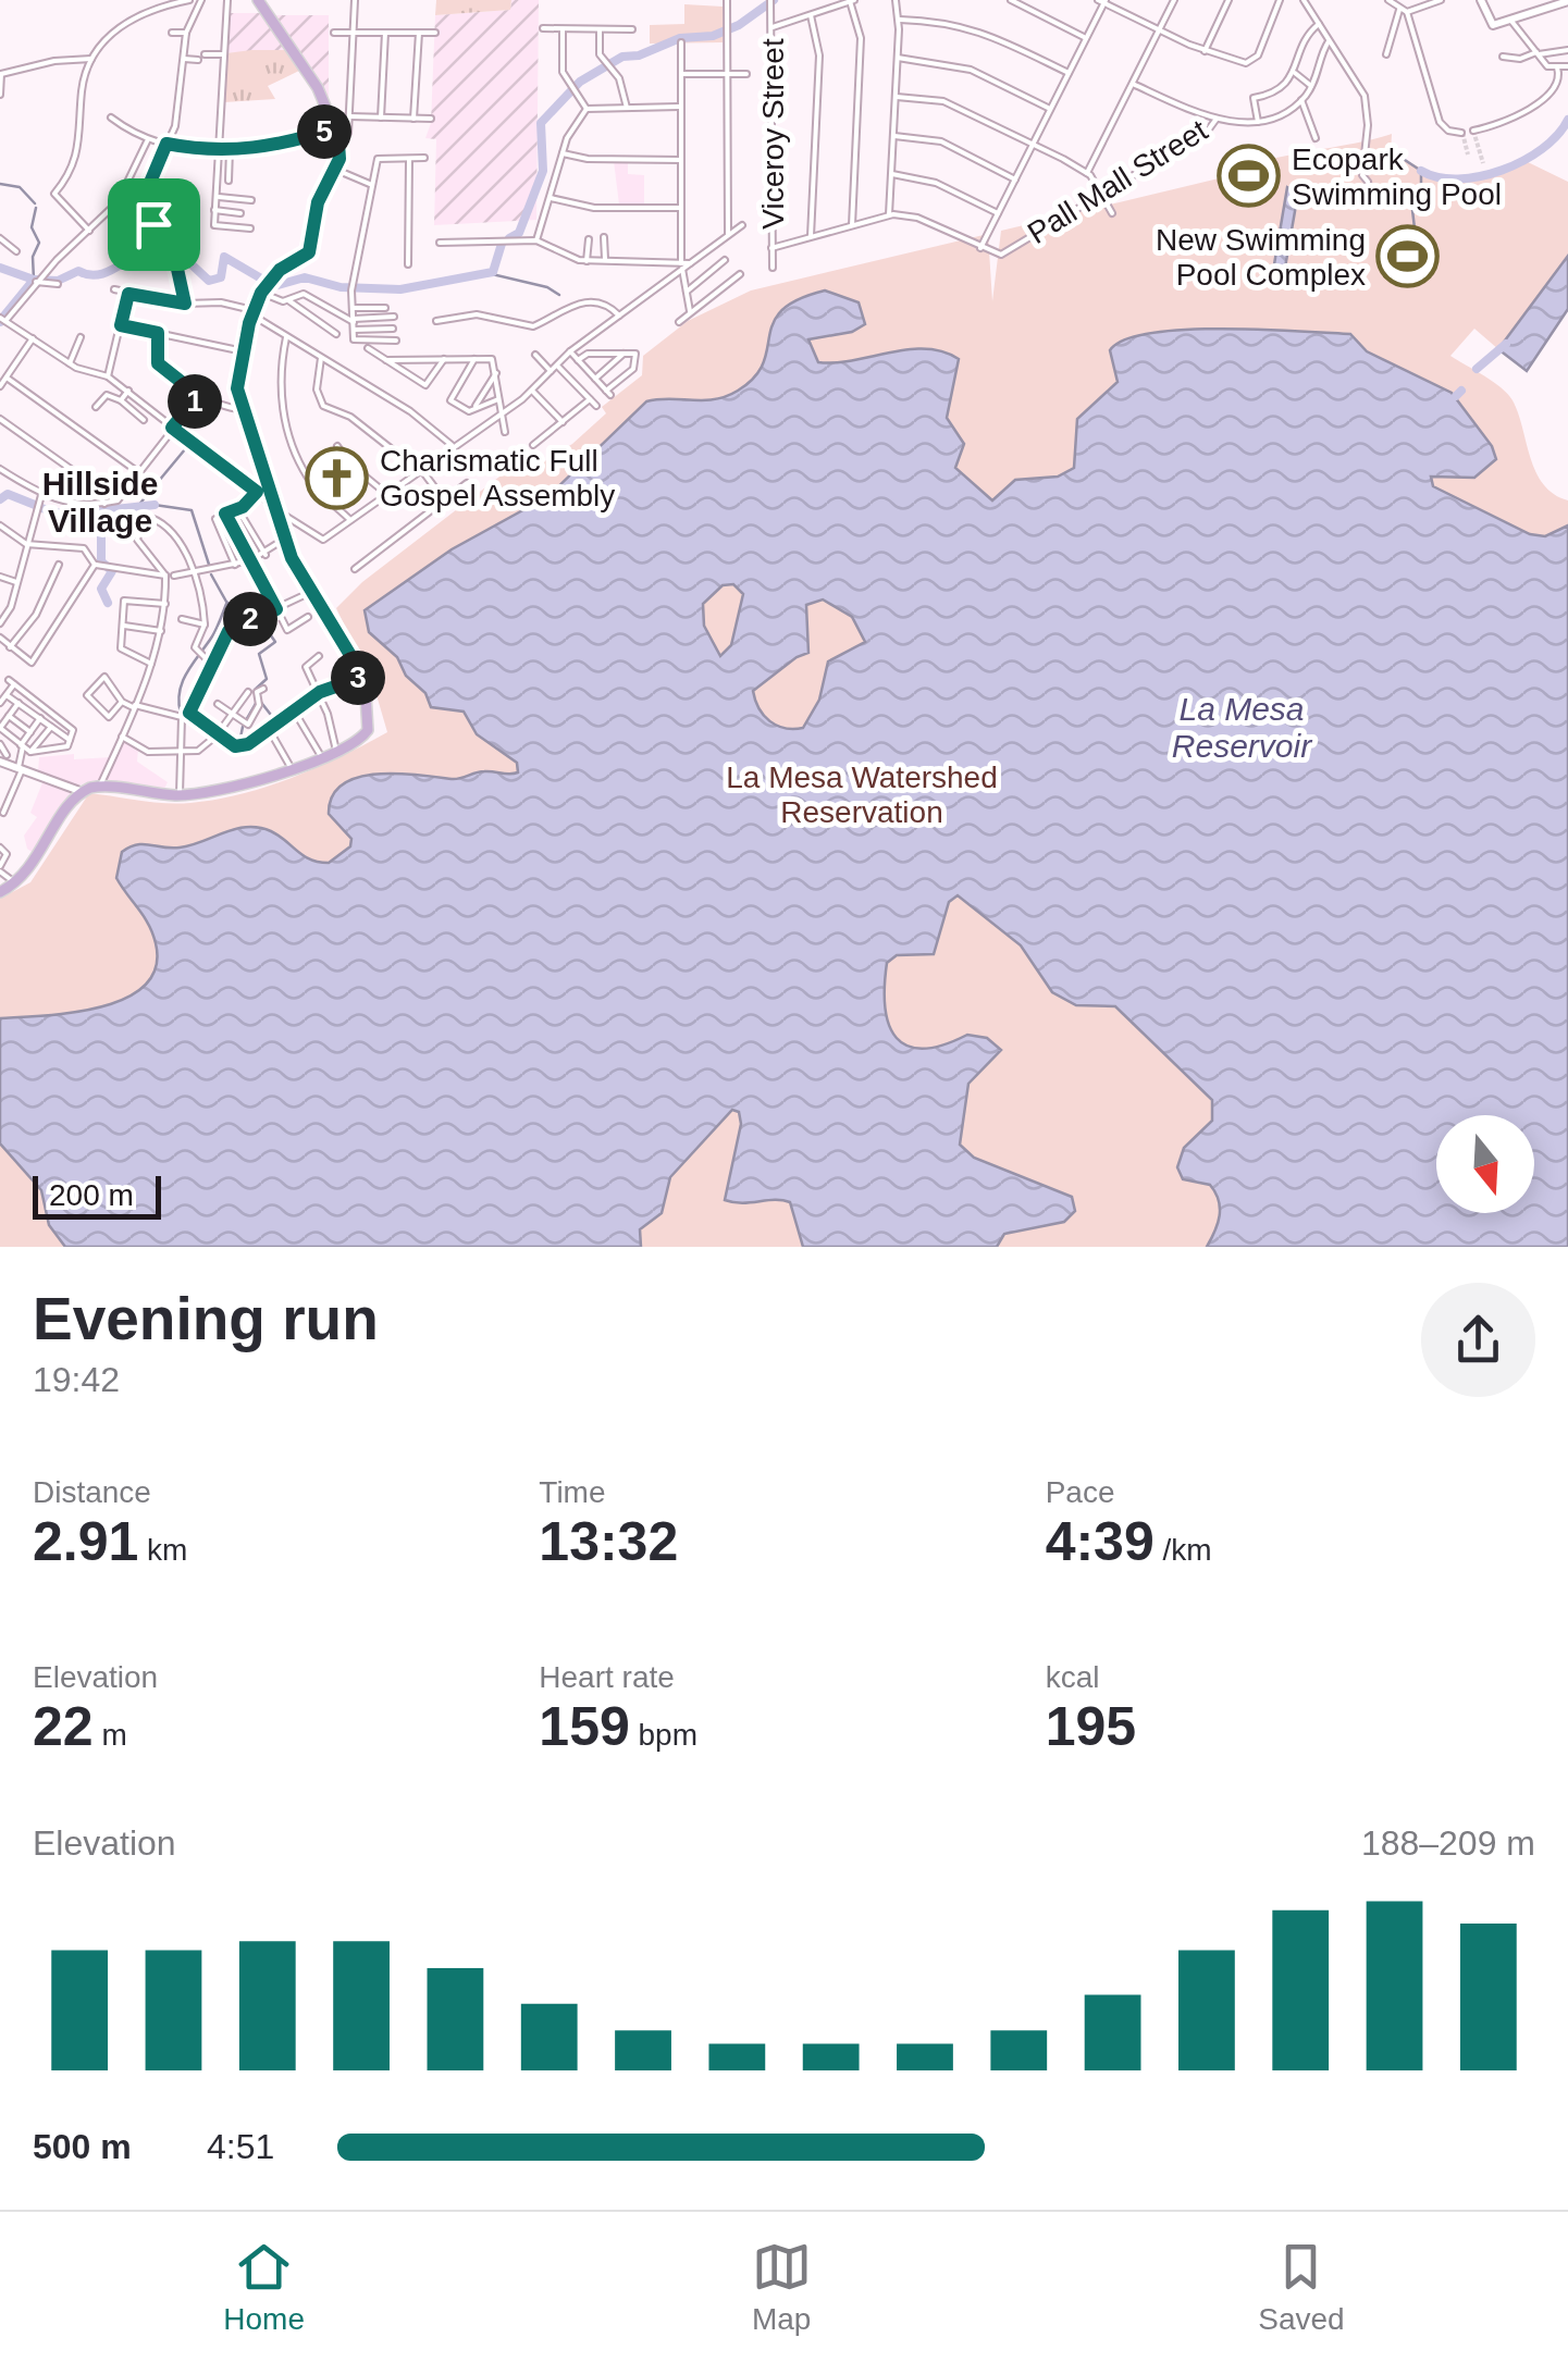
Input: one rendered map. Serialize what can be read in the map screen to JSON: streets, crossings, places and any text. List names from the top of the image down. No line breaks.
{"streets":{"street":["Viceroy Street","Pall Mall Street"]},"districts":["Hillside Village"],"water":["La Mesa Reservoir"],"parks":["La Mesa Watershed Reservation"],"places":{"sports":["Ecopark Swimming Pool","New Swimming Pool Complex"],"church":["Charismatic Full Gospel Assembly"]},"scale_bar":"200 m","north":"bottom","page":{"pins":["5","1","2","3"],"scale":"200 m","heading":["Evening run","19:42"],"stats":[["Distance","2.91 km"],["Time","13:32"],["Pace","4:39 /km"],["Elevation","22 m"],["Heart rate","159 bpm"],["kcal","195"]],"chart":["Elevation","188–209 m"],"list":[{"name":"500 m","note":"4:51"}],"tabs":["Home","Map","Saved"]}}
